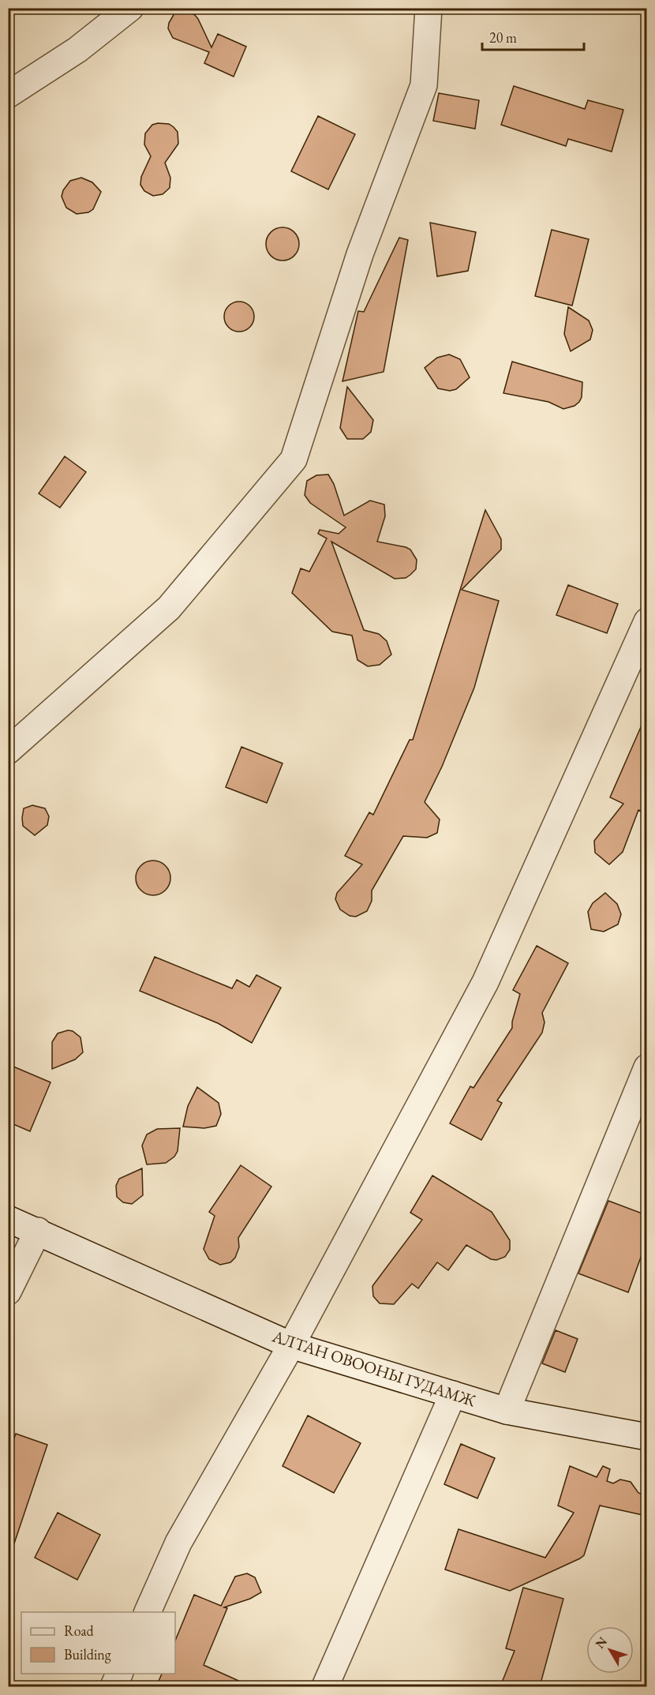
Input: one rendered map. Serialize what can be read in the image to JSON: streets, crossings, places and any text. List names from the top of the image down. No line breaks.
{"streets":{"street":["АЛТАН ОВООНЫ ГУДАМЖ"]},"legend":["Road","Building"],"scale_bar":"20 m","north":"top left"}
